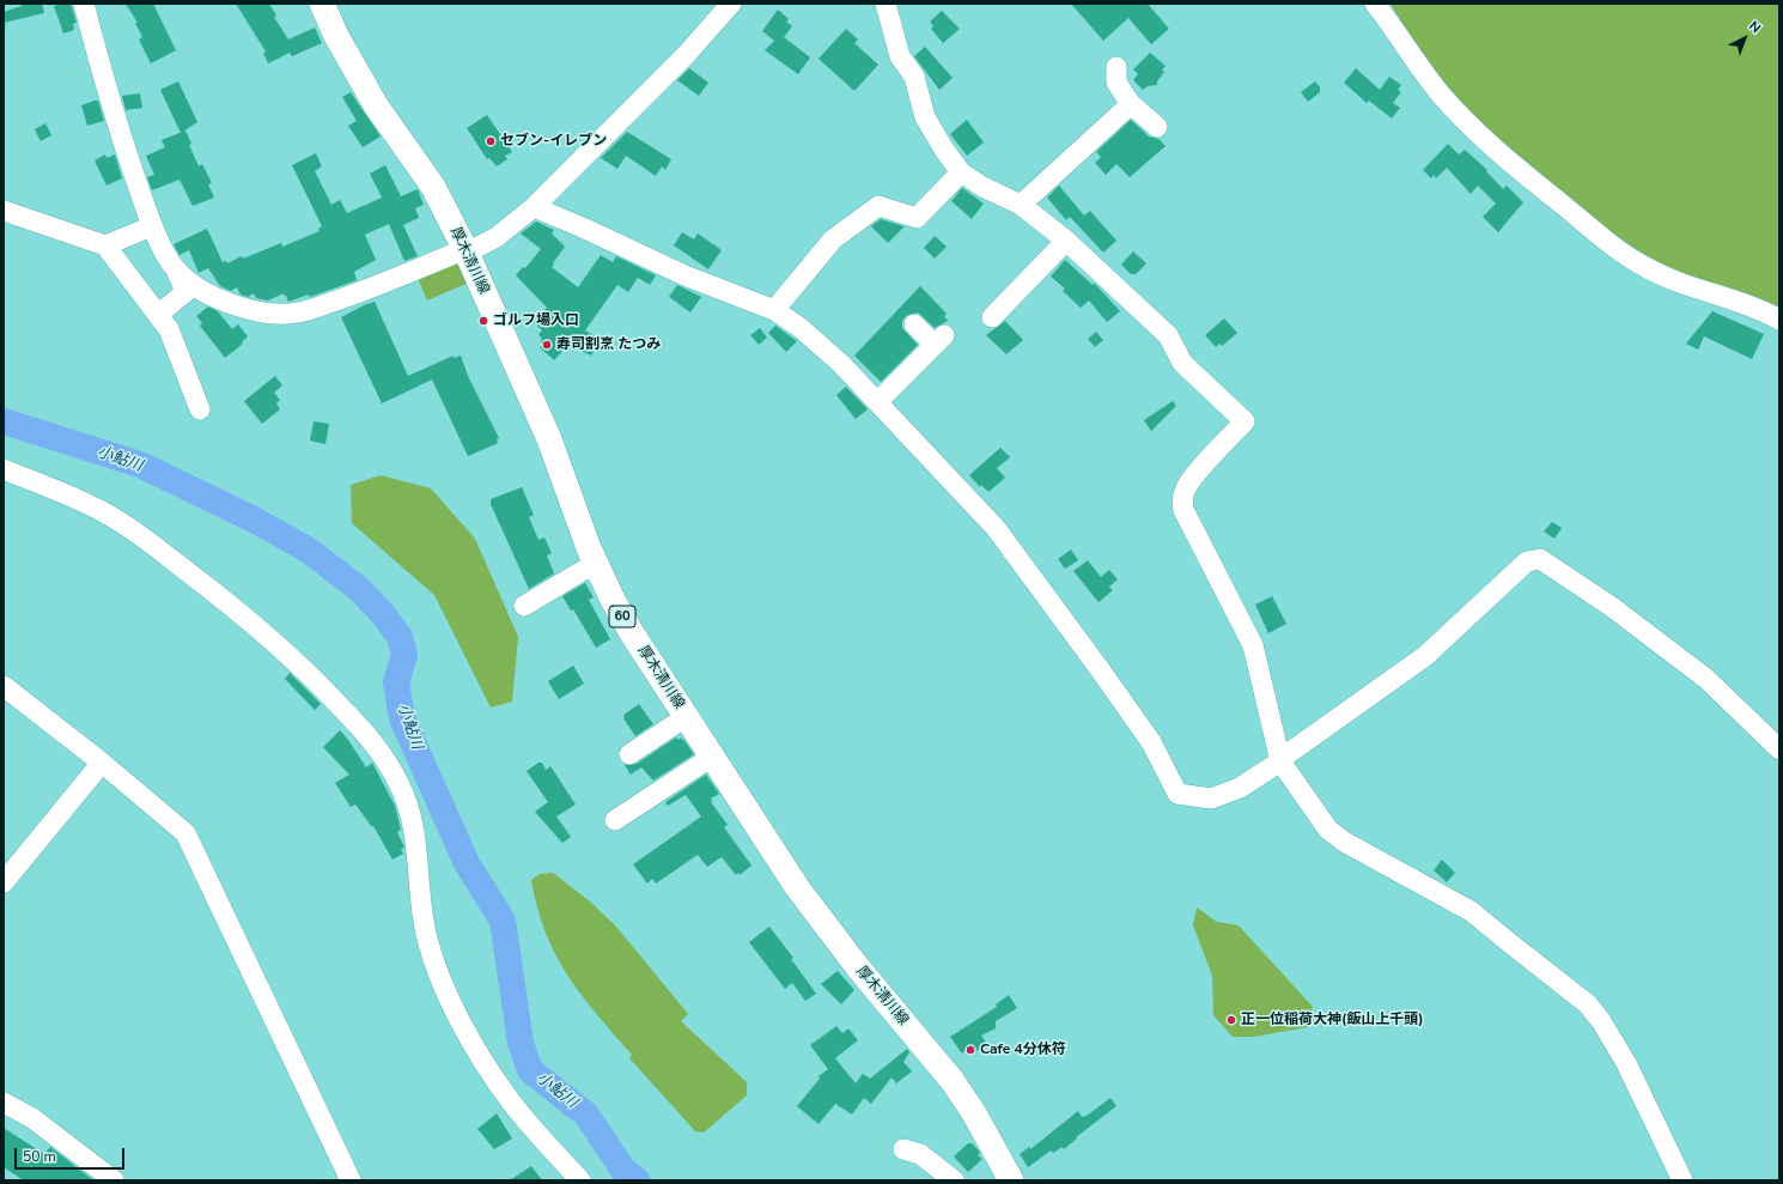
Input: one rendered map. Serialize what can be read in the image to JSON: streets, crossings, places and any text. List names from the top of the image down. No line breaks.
{"streets":{"main road":["厚木清川線","60"]},"water":["小鮎川"],"places":["セブン-イレブン","ゴルフ場入口","寿司割烹 たつみ","正一位稲荷大神(飯山上千頭)","Cafe 4分休符"],"scale_bar":"50 m","north":"top right"}
